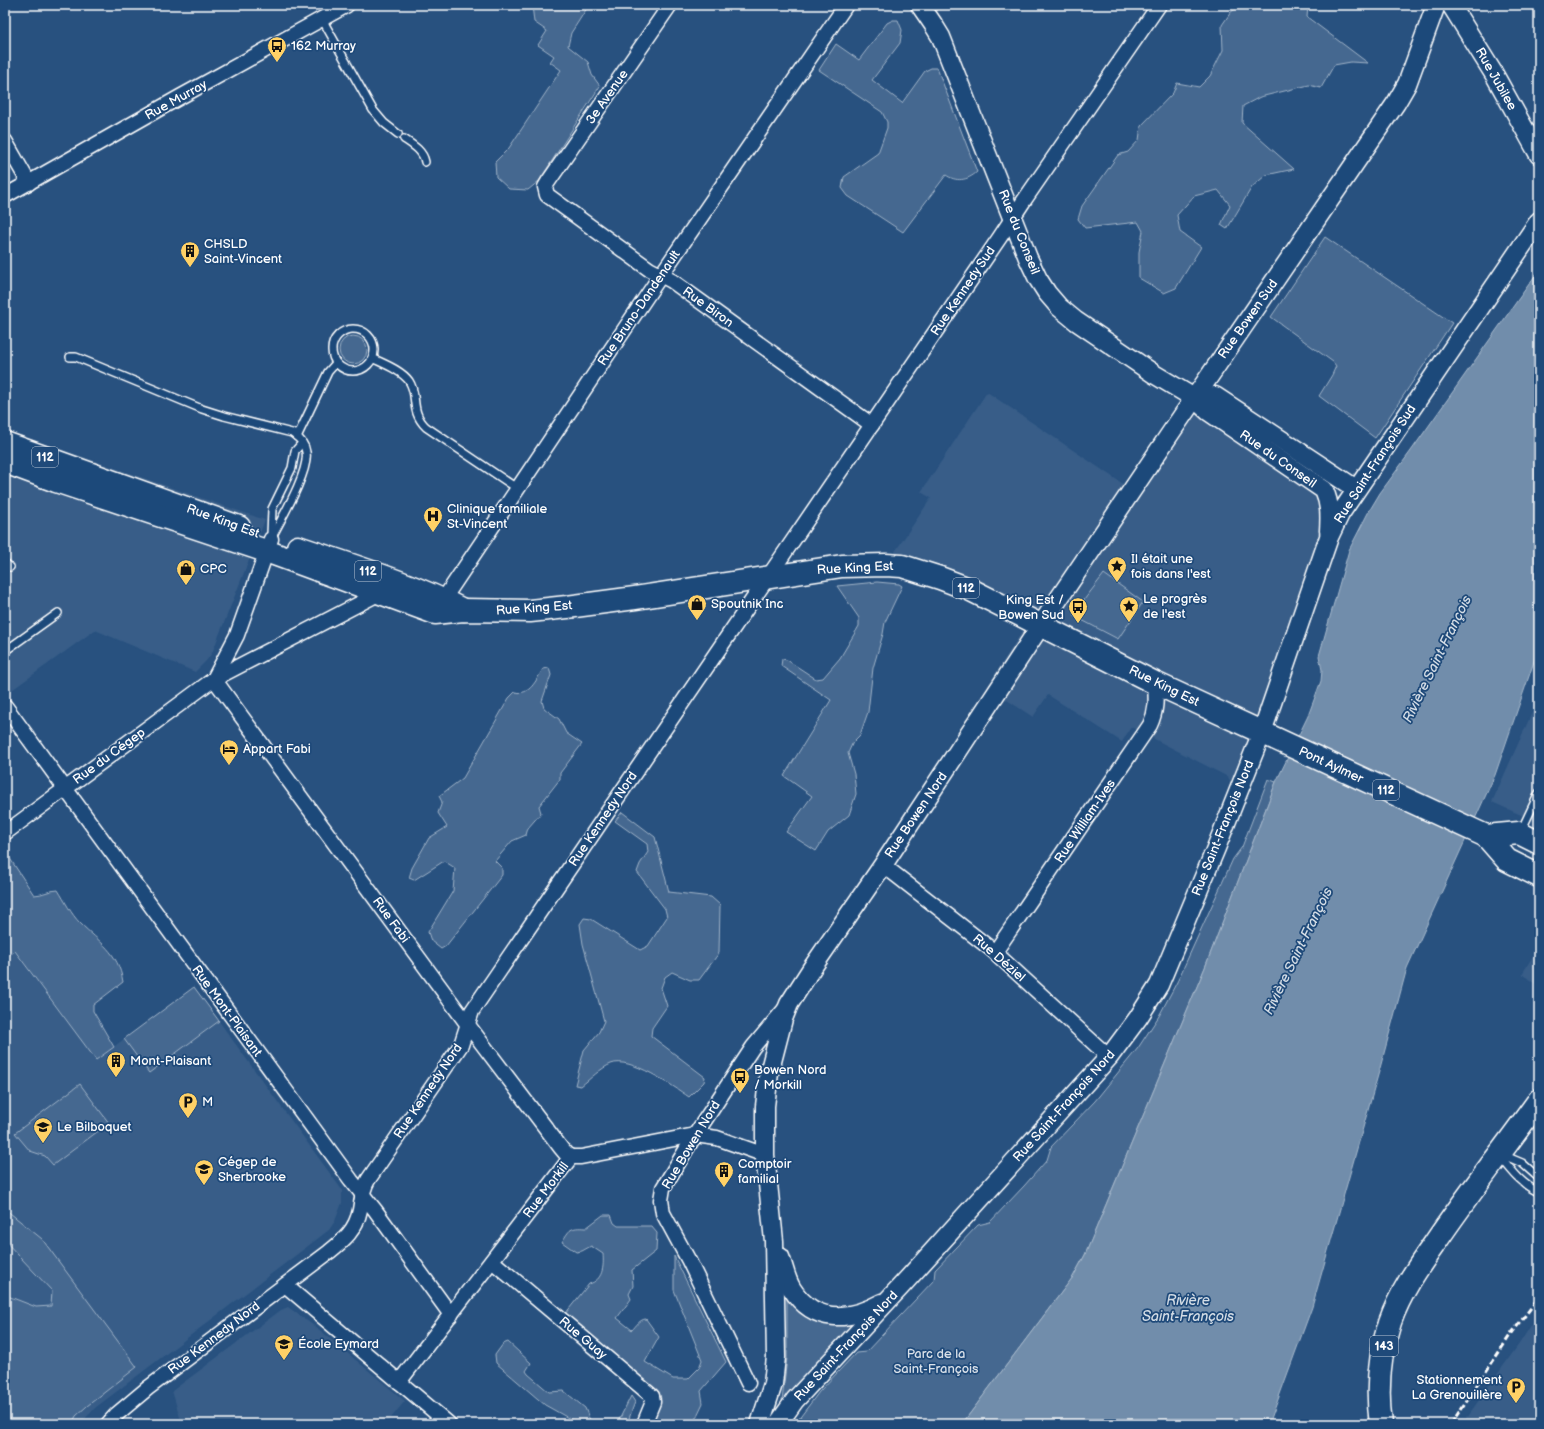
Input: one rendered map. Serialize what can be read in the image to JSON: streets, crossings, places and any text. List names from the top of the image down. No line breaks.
{"streets":{"main road":["112","Rue King Est","Pont Aylmer","143"],"street":["Rue Jubilee","3e Avenue","Rue Murray","Rue du Conseil","Rue Kennedy Sud","Rue Biron","Rue Bruno-Dandenault","Rue Bowen Sud","Rue Saint-François Sud","Rue du Cégep","Rue Bowen Nord","Rue Kennedy Nord","Rue William-Ives","Rue Saint-François Nord","Rue Fabi","Rue Déziel","Rue Mont-Plaisant","Rue Morkill","Rue Guay"]},"crossings":[["3e Avenue","Rue Biron"],["Rue du Conseil","Rue Kennedy Sud"],["Rue du Conseil","Rue Bowen Sud"],["Rue du Conseil","Rue Saint-François Sud"],["Rue Kennedy Sud","Rue Biron"],["Rue Kennedy Sud","Rue King Est"],["Rue Kennedy Sud","Rue Kennedy Nord"],["Rue Biron","Rue Bruno-Dandenault"],["Rue Bruno-Dandenault","Rue King Est"],["Rue Bowen Sud","Rue King Est"],["Rue Bowen Sud","Rue Bowen Nord"],["112","Pont Aylmer"],["Rue Saint-François Sud","Rue King Est"],["Rue Saint-François Sud","Pont Aylmer"],["Rue Saint-François Sud","Rue Saint-François Nord"],["Rue King Est","Rue du Cégep"],["Rue King Est","Pont Aylmer"],["Rue King Est","Rue Bowen Nord"],["Rue King Est","Rue Kennedy Nord"],["Rue King Est","Rue William-Ives"],["Rue King Est","Rue Saint-François Nord"],["Rue du Cégep","Rue Fabi"],["Rue du Cégep","Rue Mont-Plaisant"],["Pont Aylmer","Rue Saint-François Nord"],["Rue Bowen Nord","Rue Déziel"],["Rue Bowen Nord","Rue Morkill"],["Rue Kennedy Nord","Rue Fabi"],["Rue Kennedy Nord","Rue Mont-Plaisant"],["Rue William-Ives","Rue Déziel"],["Rue Saint-François Nord","Rue Déziel"],["Rue Fabi","Rue Morkill"],["Rue Mont-Plaisant","Rue Morkill"],["Rue Morkill","Rue Guay"]],"water":["Rivière Saint-François"],"parks":["Parc de la Saint-François"],"places":{"bus stop":["162 Murray","King Est / Bowen Sud","Bowen Nord / Morkill"],"building":["CHSLD Saint-Vincent","Mont-Plaisant","Comptoir familial"],"hospital":["Clinique familiale St-Vincent"],"place":["Il était une fois dans l'est","Le progrès de l'est"],"shop":["CPC","Spoutnik Inc"],"hotel":["Appart Fabi"],"parking":["M","Stationnement La Grenouillère"],"school or university":["Le Bilboquet","Cégep de Sherbrooke","École Eymard"]}}
